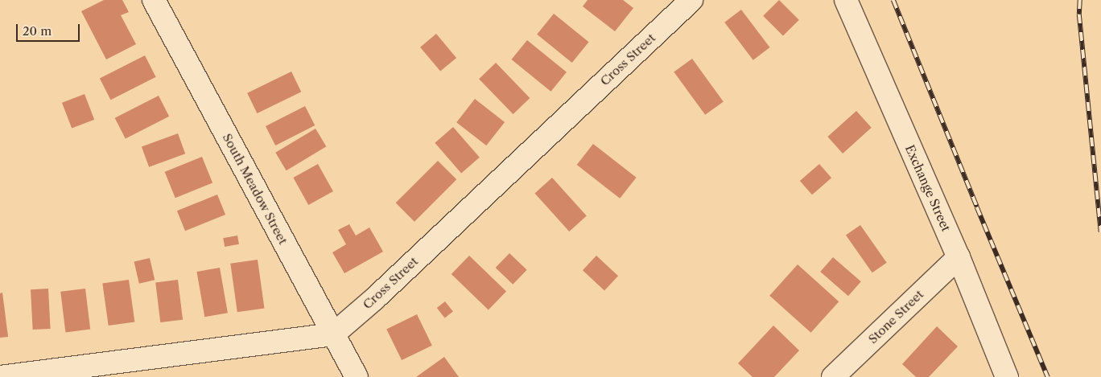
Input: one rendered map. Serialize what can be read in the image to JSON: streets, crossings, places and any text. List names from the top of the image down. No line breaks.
{"streets":{"street":["Cross Street","Exchange Street","South Meadow Street","Stone Street"]},"crossings":[["Cross Street","South Meadow Street"],["Exchange Street","Stone Street"]],"scale_bar":"20 m"}
